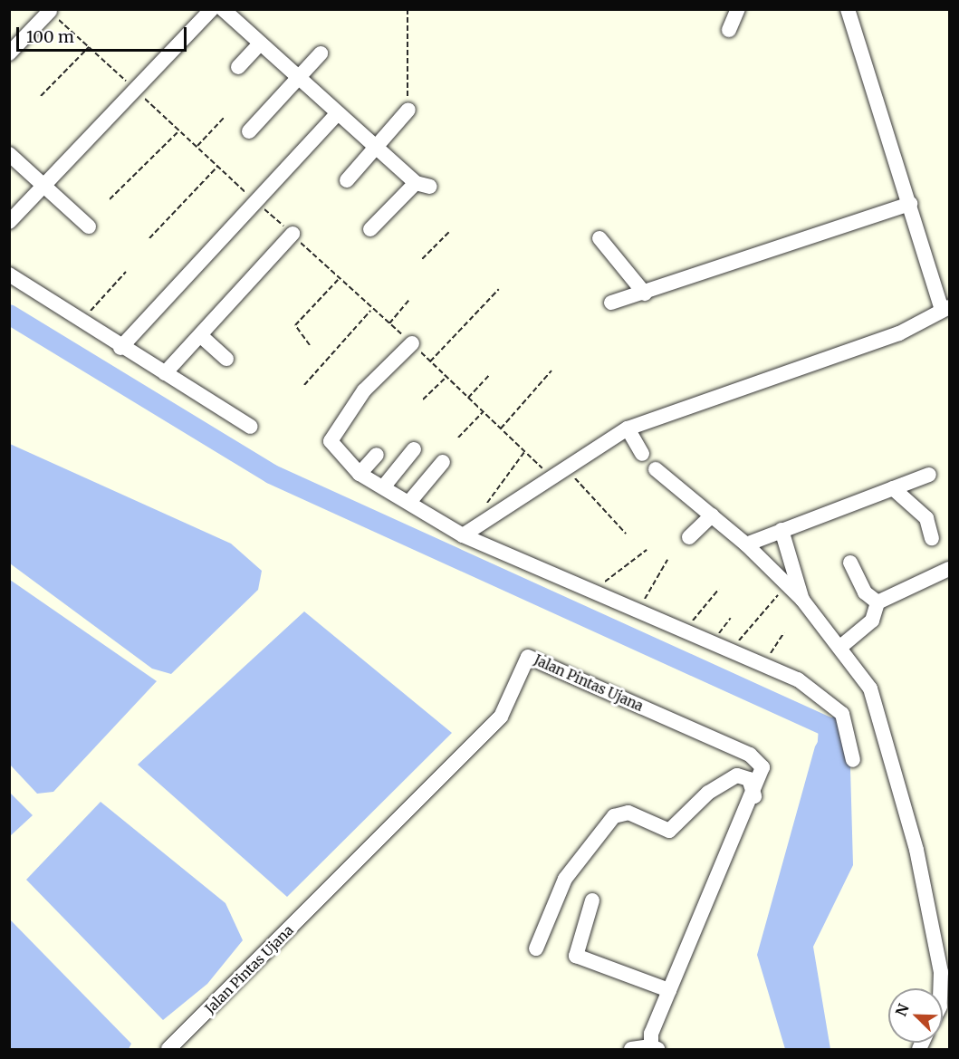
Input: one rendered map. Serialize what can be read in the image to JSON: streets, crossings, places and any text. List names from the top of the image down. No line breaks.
{"streets":{"street":["Jalan Pintas Ujana"]},"scale_bar":"100 m","north":"top left"}
